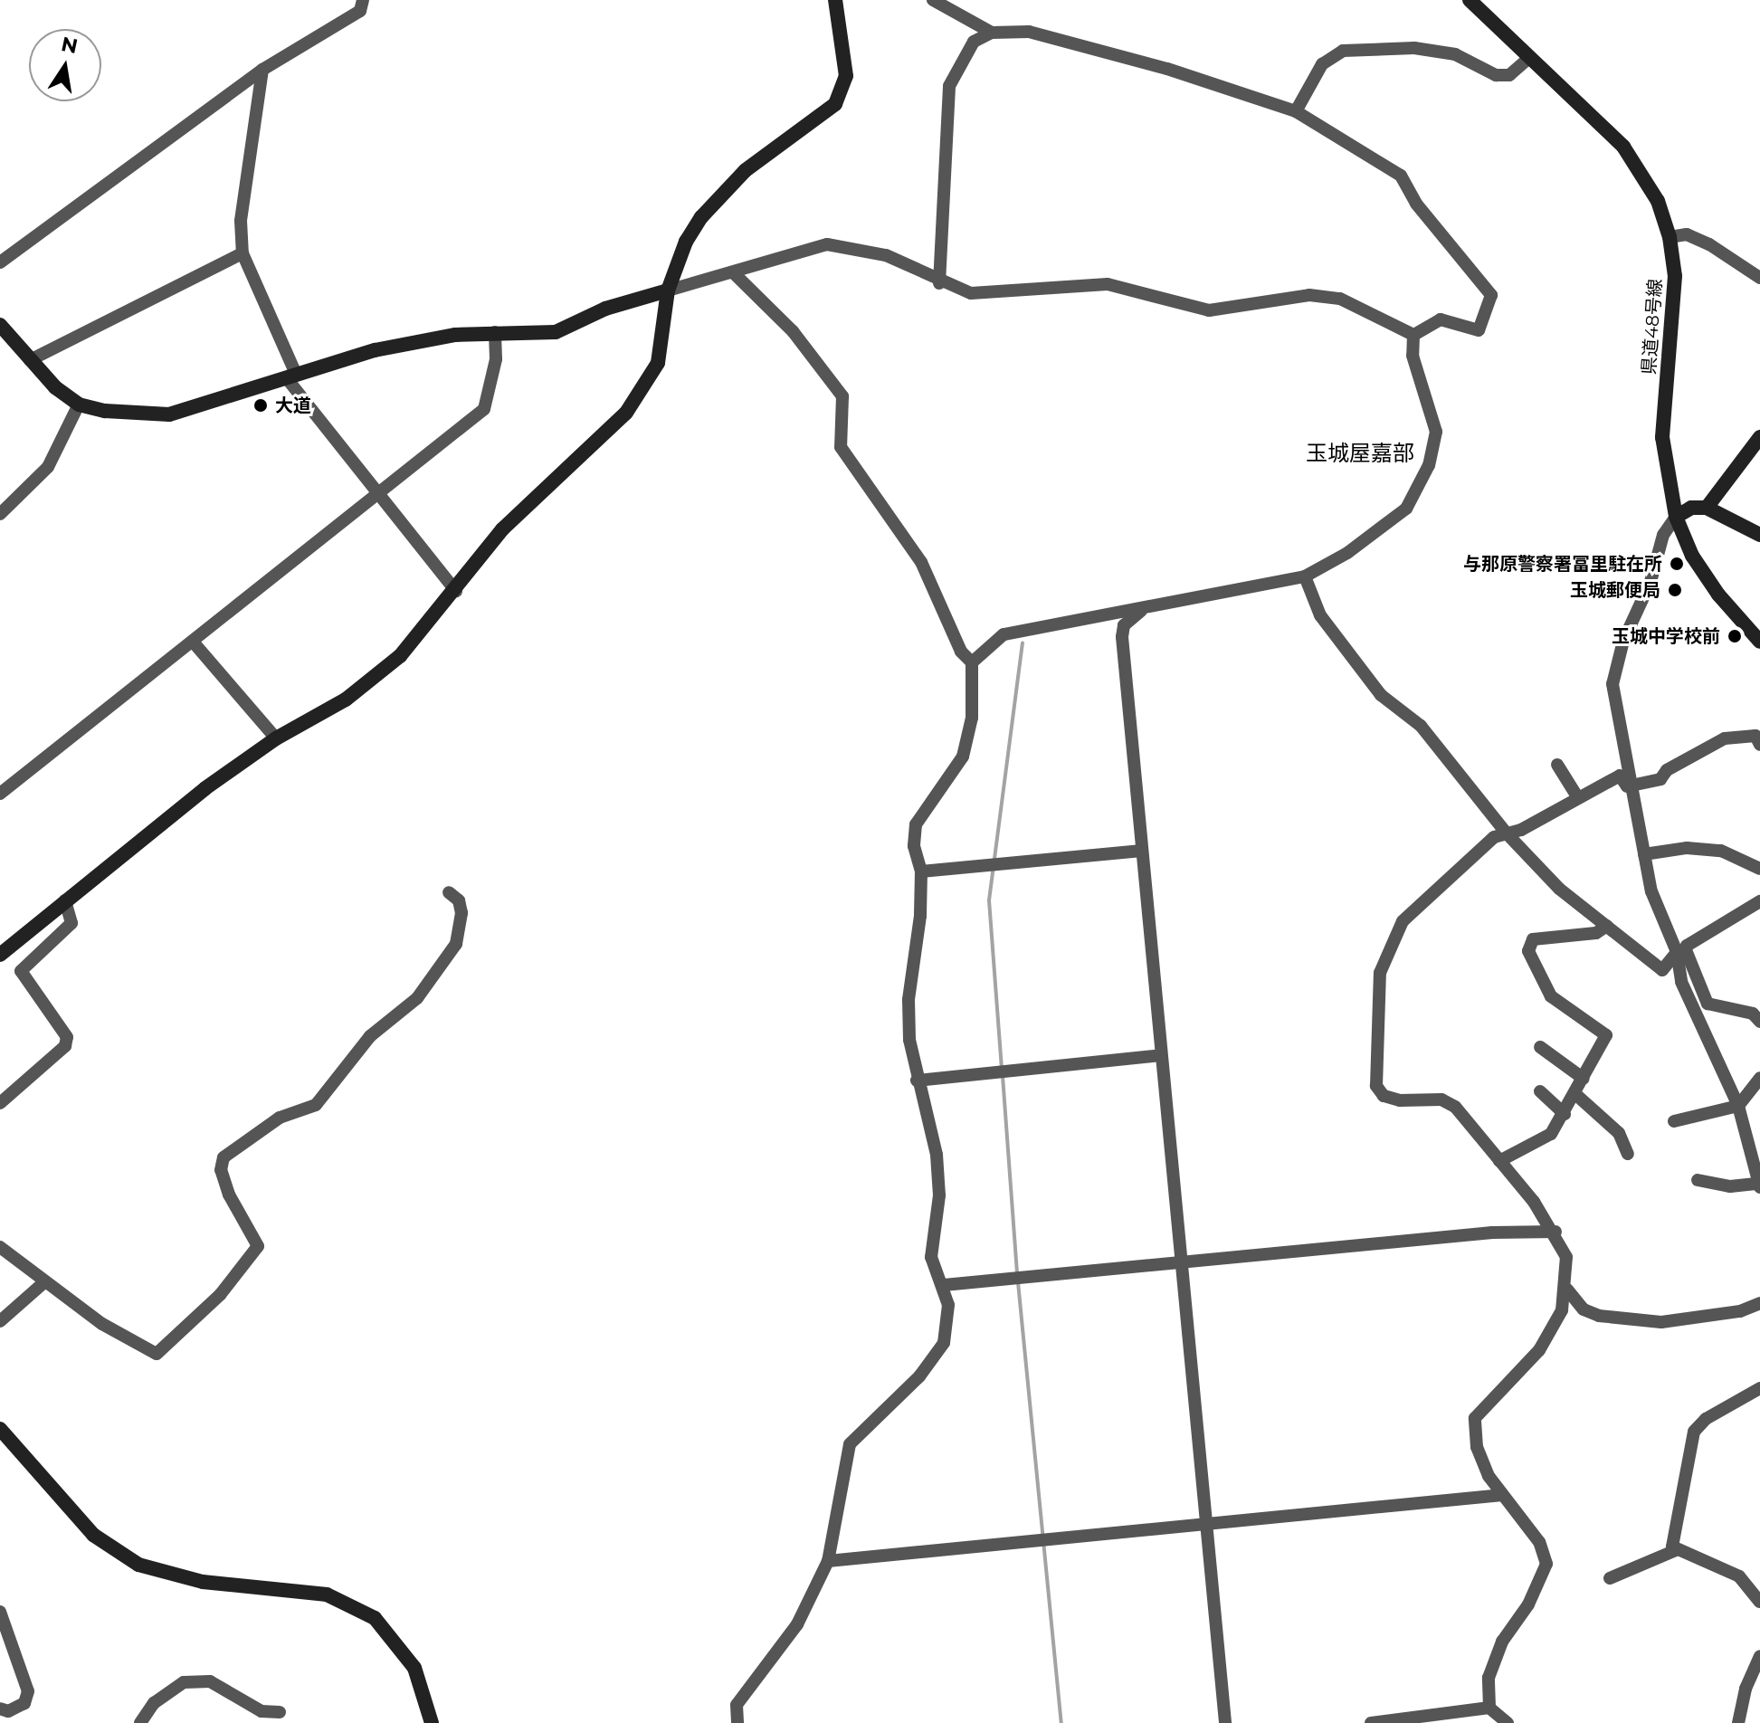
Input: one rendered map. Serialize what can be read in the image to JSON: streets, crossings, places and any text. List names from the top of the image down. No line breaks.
{"streets":{"street":["県道48号線"]},"districts":["玉城屋嘉部"],"places":["大道","与那原警察署冨里駐在所","玉城郵便局","玉城中学校前"],"north":"top"}
